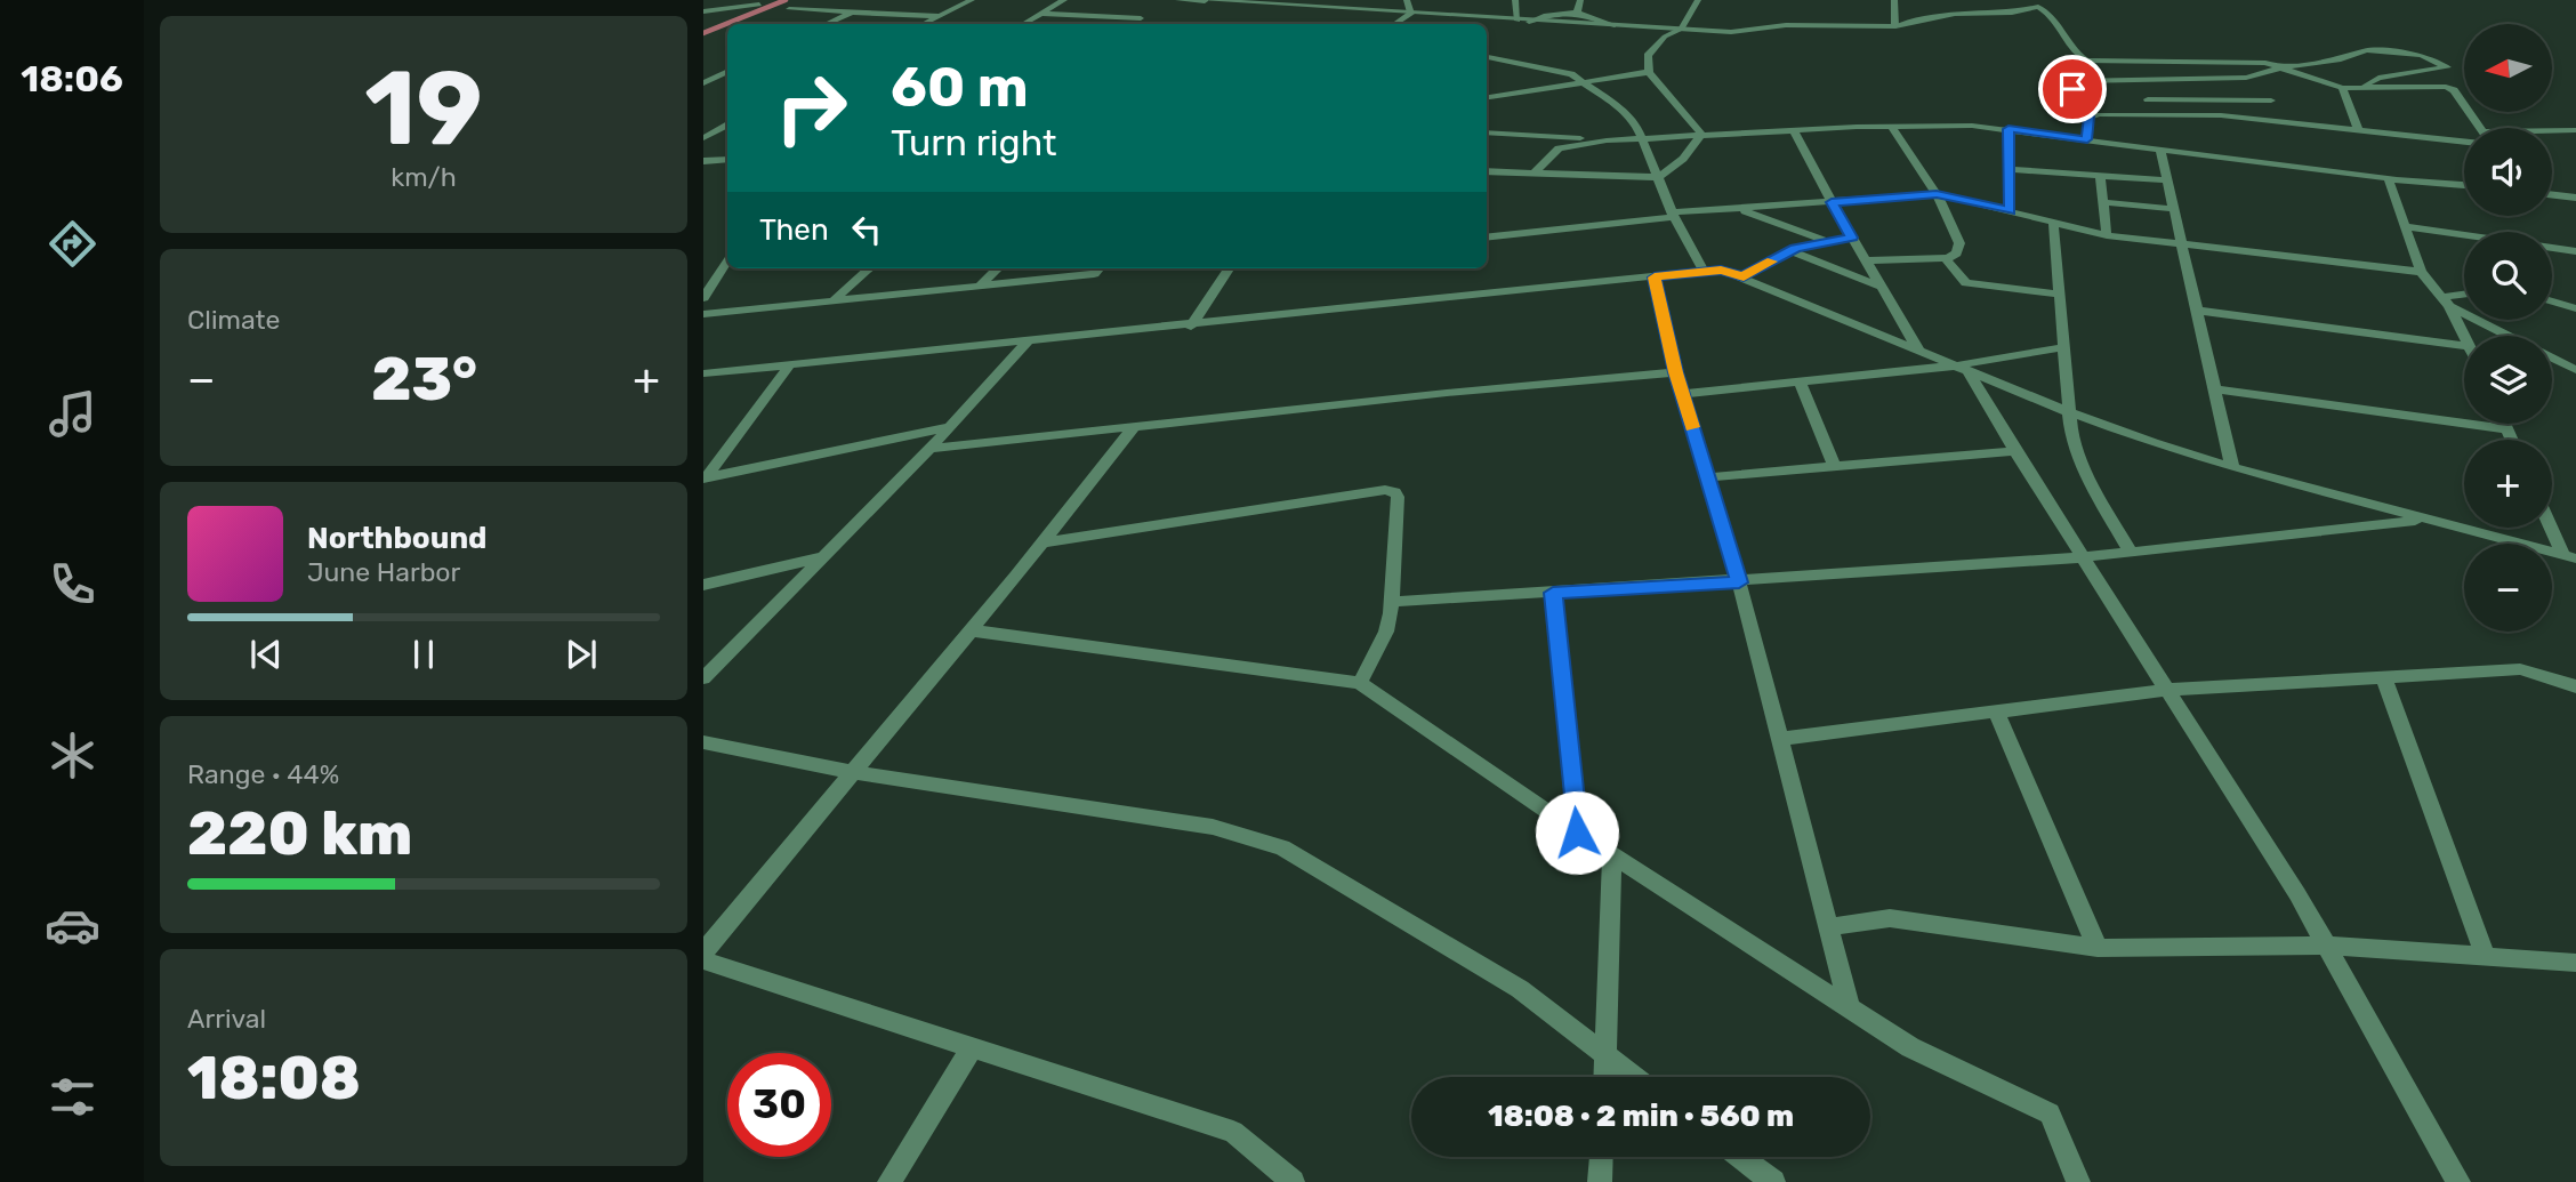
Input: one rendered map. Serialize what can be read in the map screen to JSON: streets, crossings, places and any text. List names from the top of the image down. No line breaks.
{"north":"left","page":{"tabs":"18:06","tile":[["19","km/h"],"Climate",["Range · 44%","220 km"],["Arrival","18:08"]],"map_buttons":["+","−"],"turn":["60 m","Turn right"],"then":"Then","heat":["−","23°","+"],"song":["Northbound","June Harbor"],"limit":"30","trip":"18:08 · 2 min · 560 m"}}
